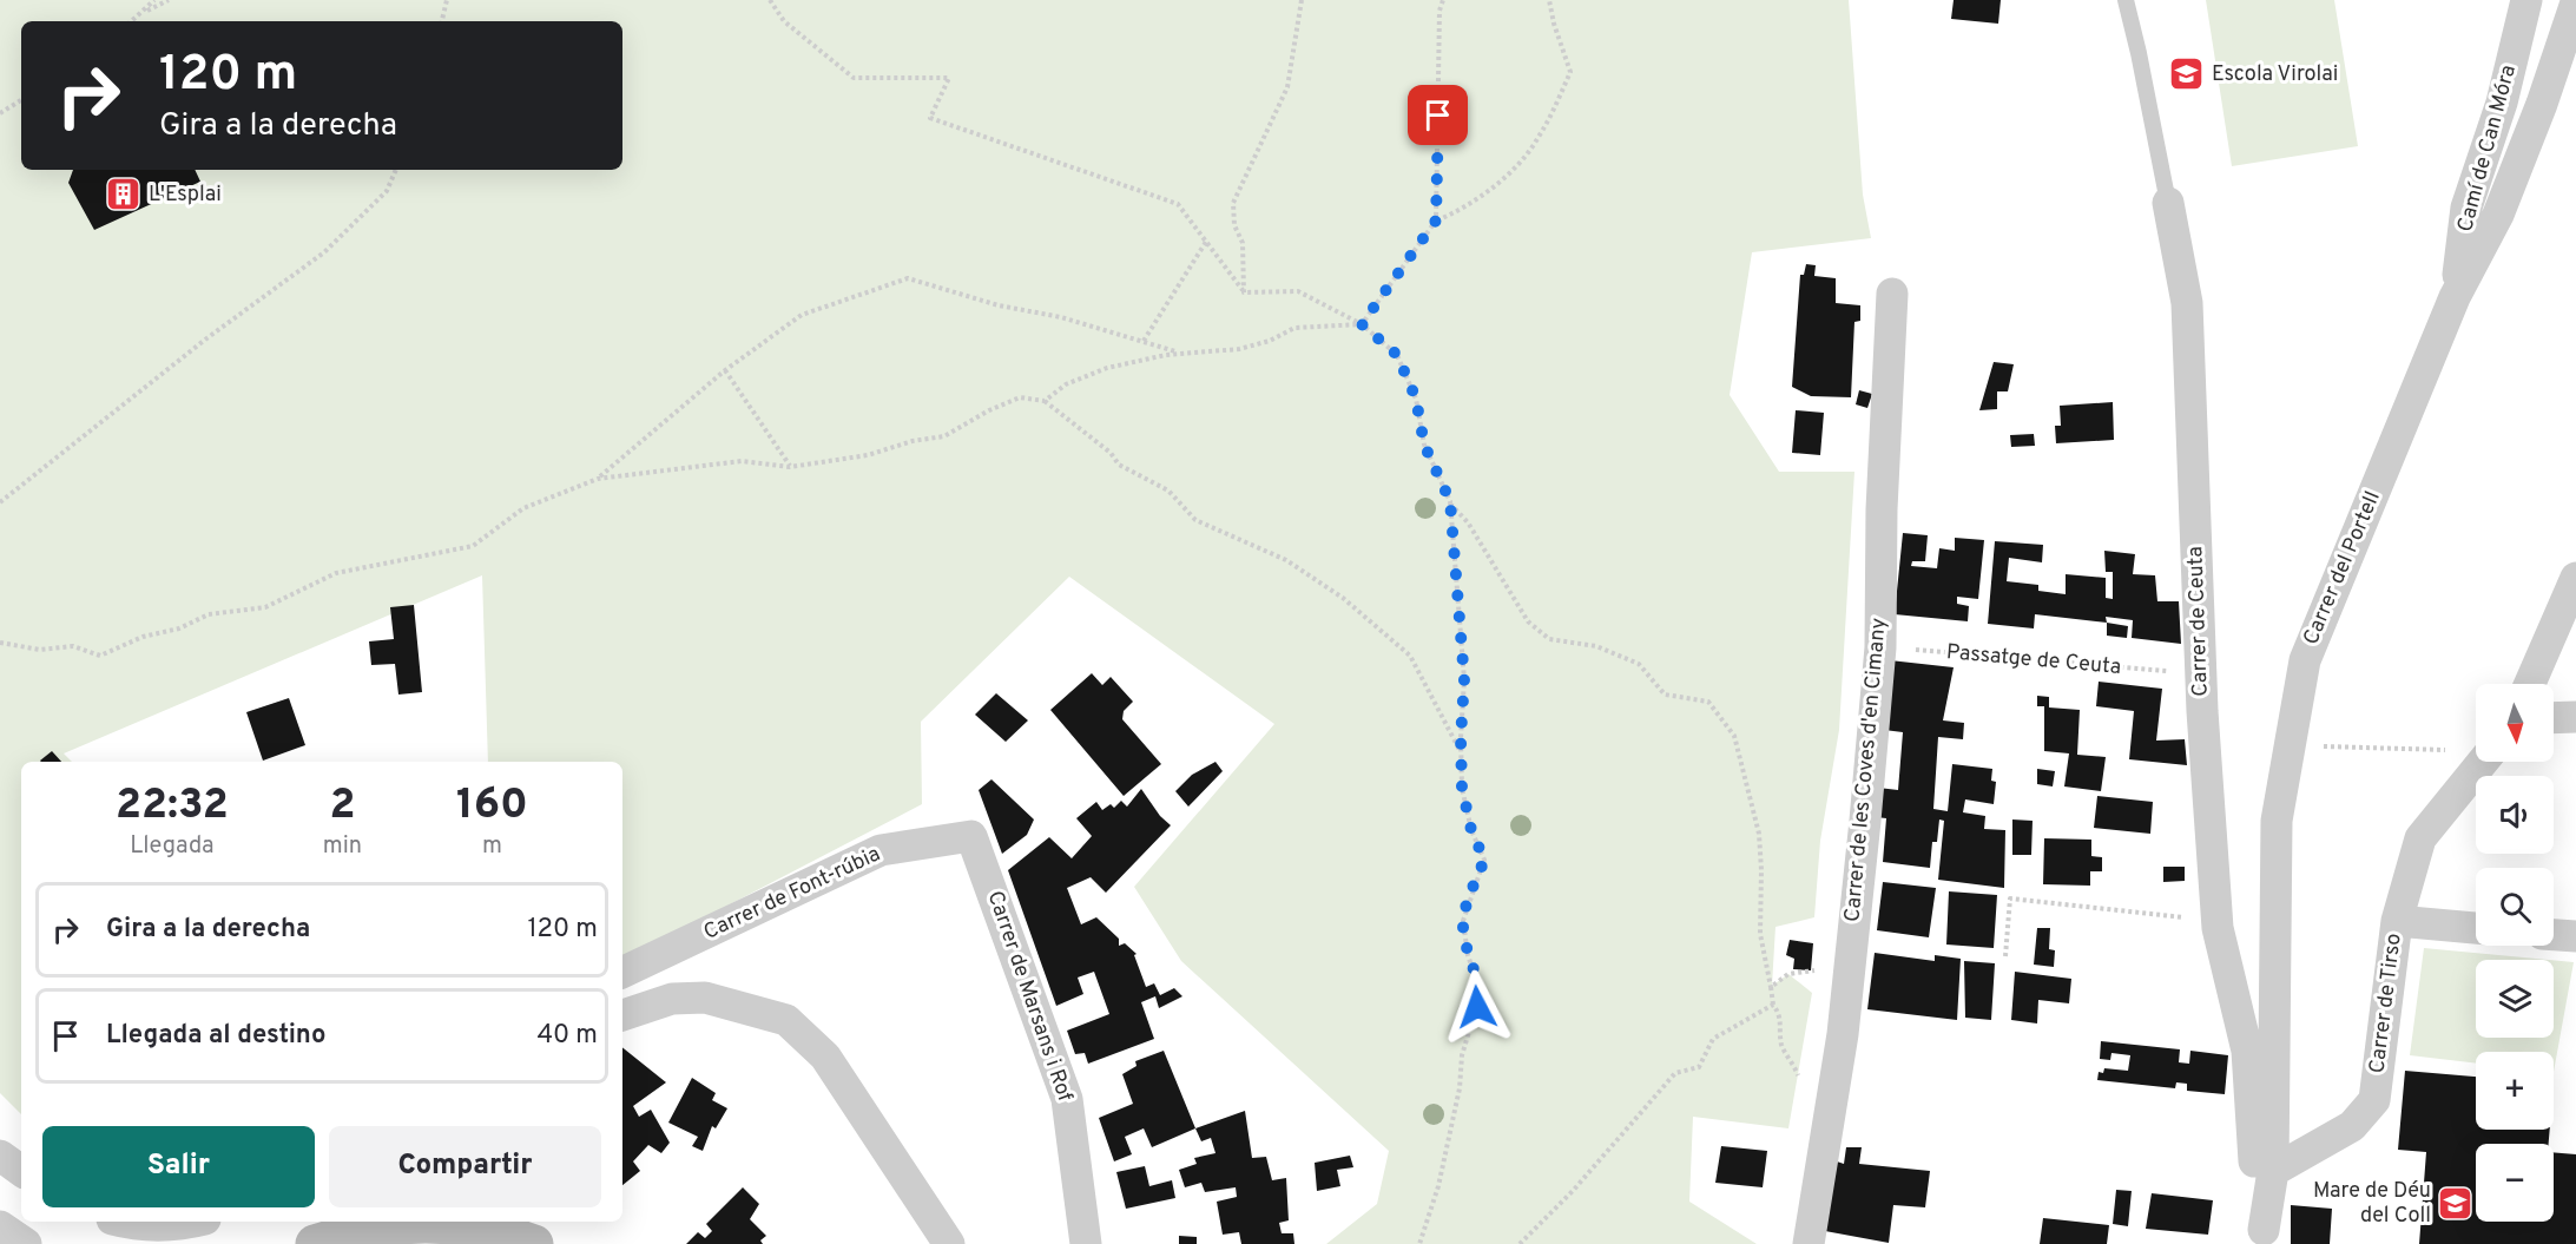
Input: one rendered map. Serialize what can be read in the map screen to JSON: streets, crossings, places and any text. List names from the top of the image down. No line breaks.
{"streets":{"street":["Camí de Can Móra","Carrer del Portell","Carrer de Ceuta","Carrer de les Coves d'en Cimany","Carrer de Font-rúbia","Carrer de Marsans i Rof","Carrer de Tirso"],"path":["Passatge de Ceuta"]},"crossings":[["Camí de Can Móra","Carrer del Portell"],["Carrer del Portell","Carrer de Tirso"],["Passatge de Ceuta","Carrer de les Coves d'en Cimany"],["Carrer de Font-rúbia","Carrer de Marsans i Rof"]],"places":{"school or university":["Escola Virolai","Mare de Déu del Coll"],"building":["L'Esplai"]},"north":"bottom","page":{"turn":["120 m","Gira a la derecha"],"map_buttons":["+","−"],"eta":["22:32","Llegada","2","min","160","m"],"list":[{"name":"Gira a la derecha","value":"120 m"},{"name":"Llegada al destino","value":"40 m"}],"buttons":["Salir","Compartir"]}}
